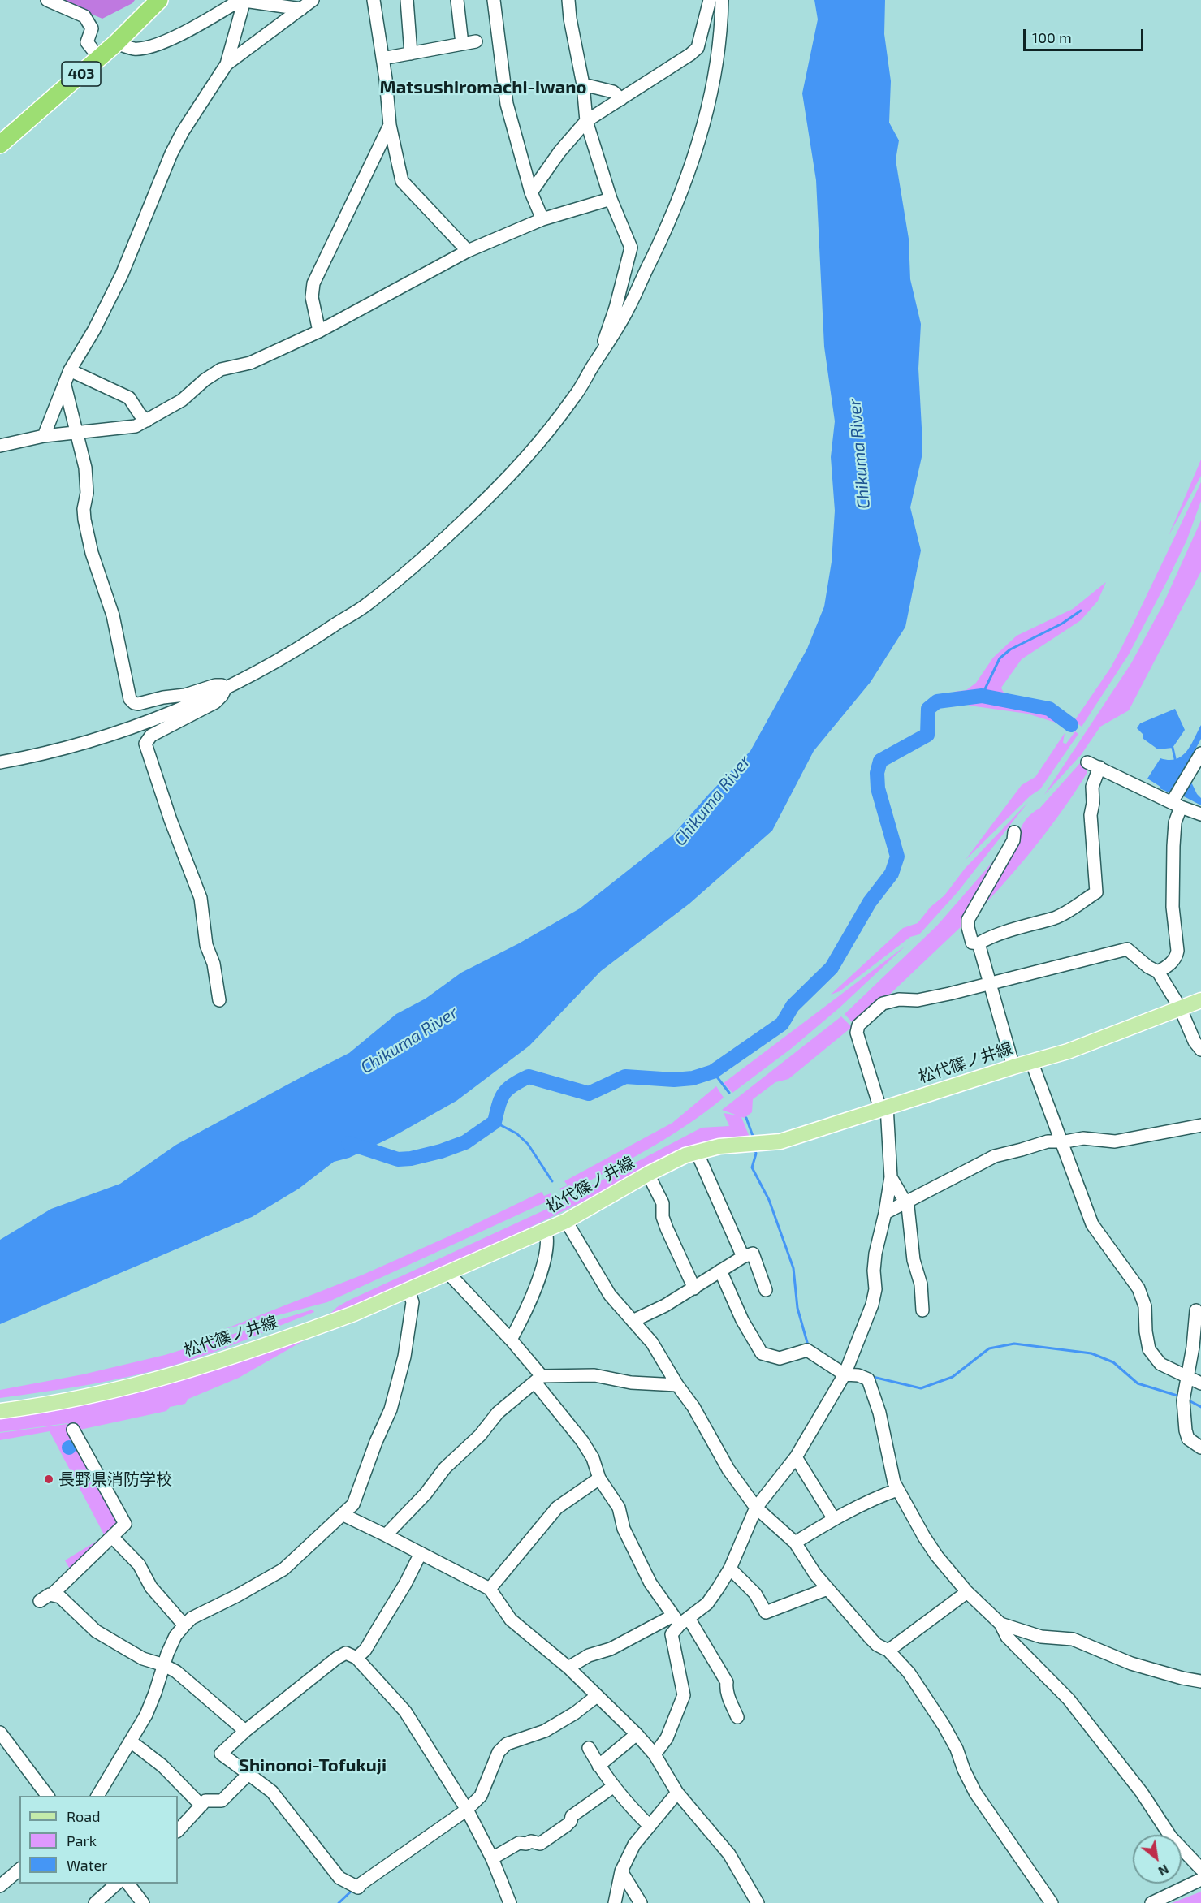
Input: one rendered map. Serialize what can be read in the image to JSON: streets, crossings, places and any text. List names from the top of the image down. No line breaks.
{"streets":{"highway":["403"],"main road":["松代篠ノ井線"]},"districts":["Matsushiromachi-Iwano","Shinonoi-Tofukuji"],"water":["Chikuma River"],"places":["長野県消防学校"],"legend":["Road","Park","Water"],"scale_bar":"100 m","north":"bottom right"}
